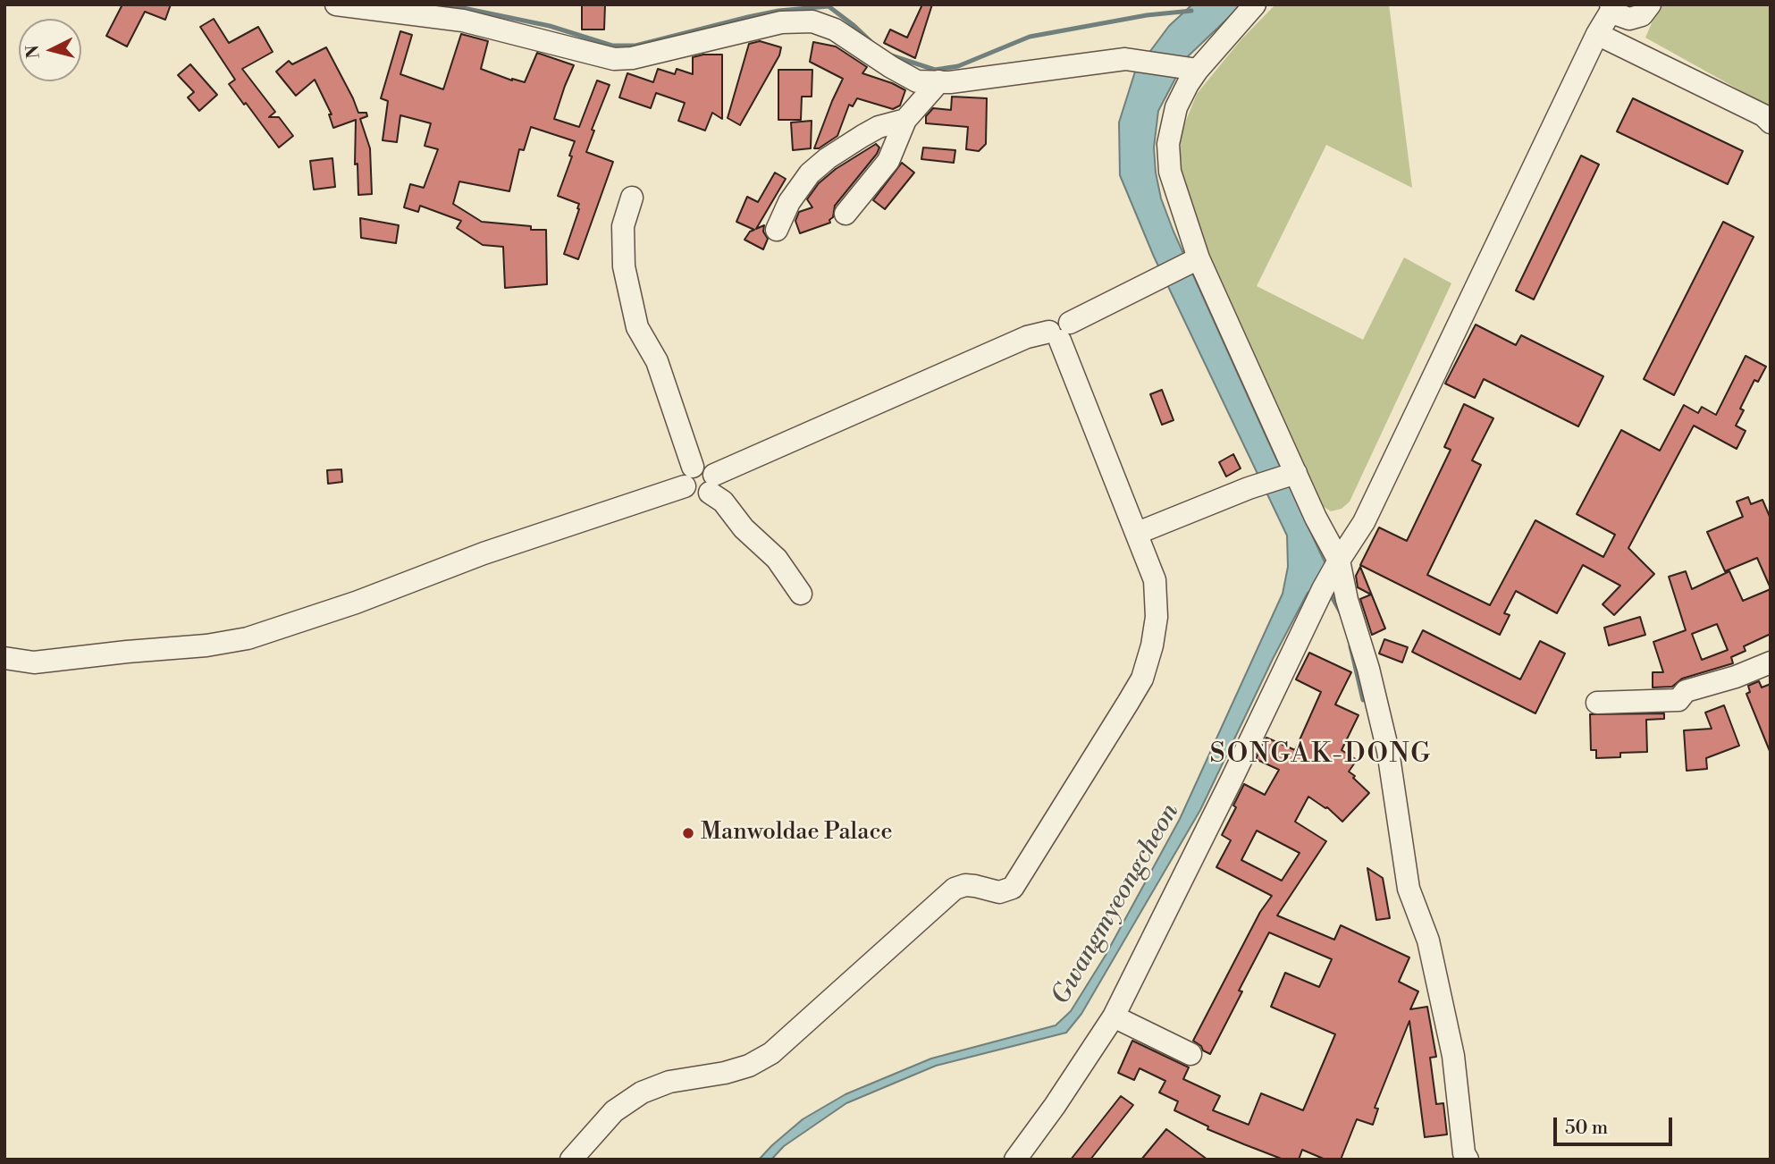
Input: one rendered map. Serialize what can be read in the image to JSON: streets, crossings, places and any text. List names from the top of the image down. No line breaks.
{"districts":["SONGAK-DONG"],"water":["Gwangmyeongcheon"],"places":["Manwoldae Palace"],"scale_bar":"50 m","north":"left"}
